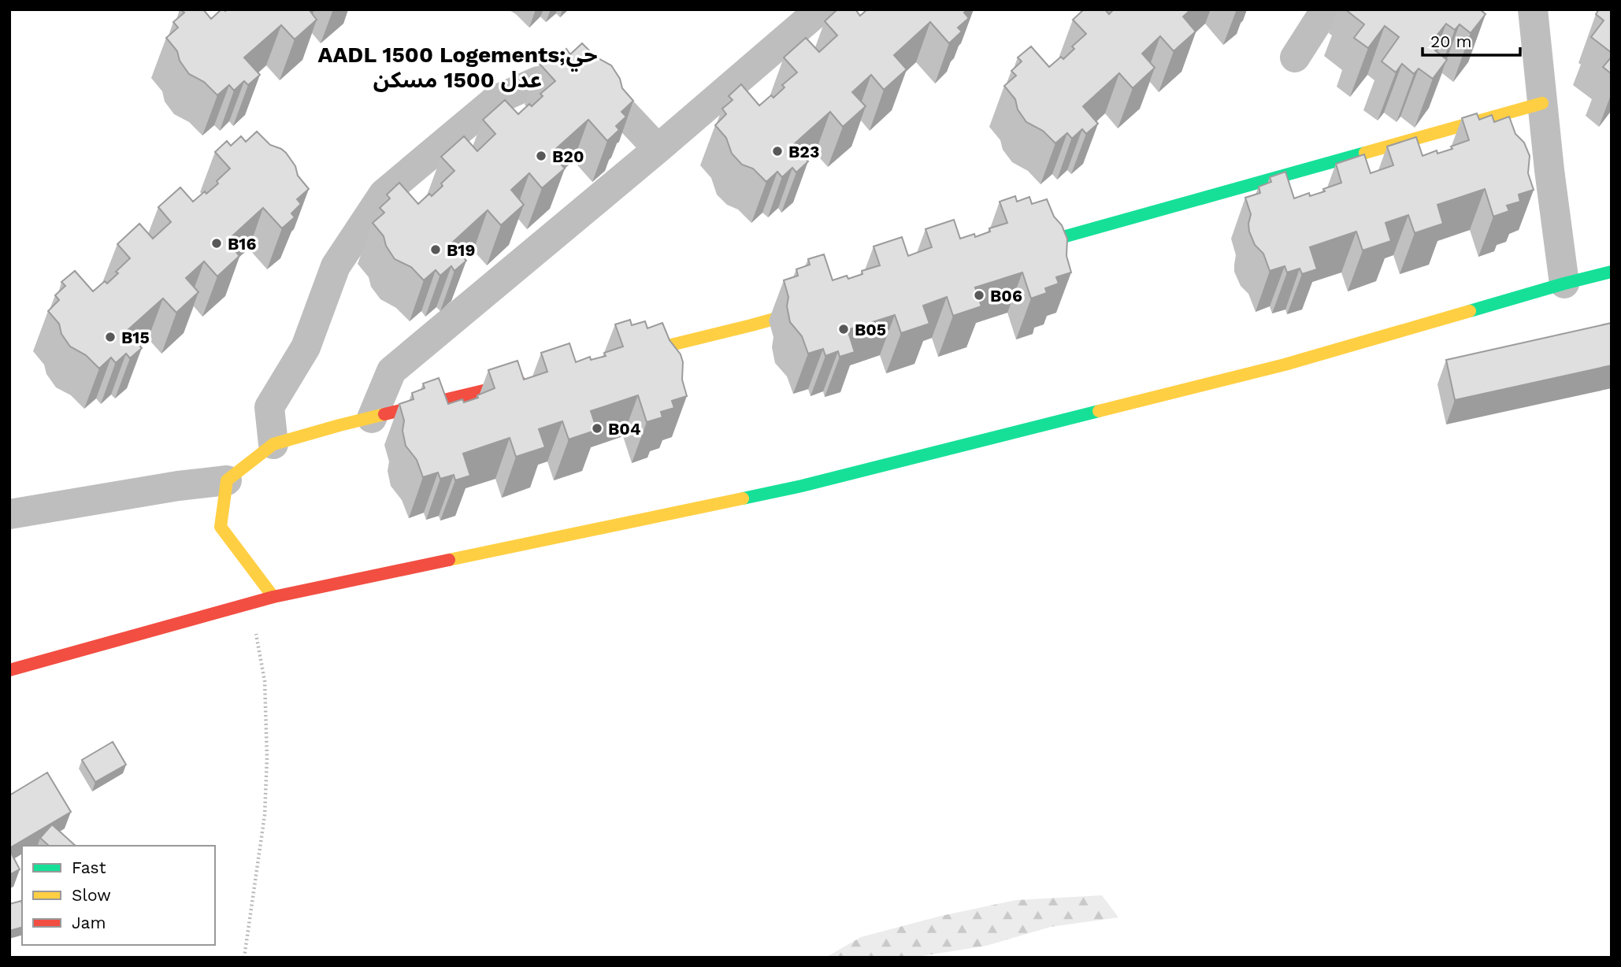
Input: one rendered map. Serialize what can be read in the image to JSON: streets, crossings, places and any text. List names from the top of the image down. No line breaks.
{"districts":["AADL 1500 Logements;حي عدل 1500 مسكن"],"places":["B23","B20","B16","B19","B06","B05","B15","B04"],"legend":["Fast","Slow","Jam"],"scale_bar":"20 m"}
